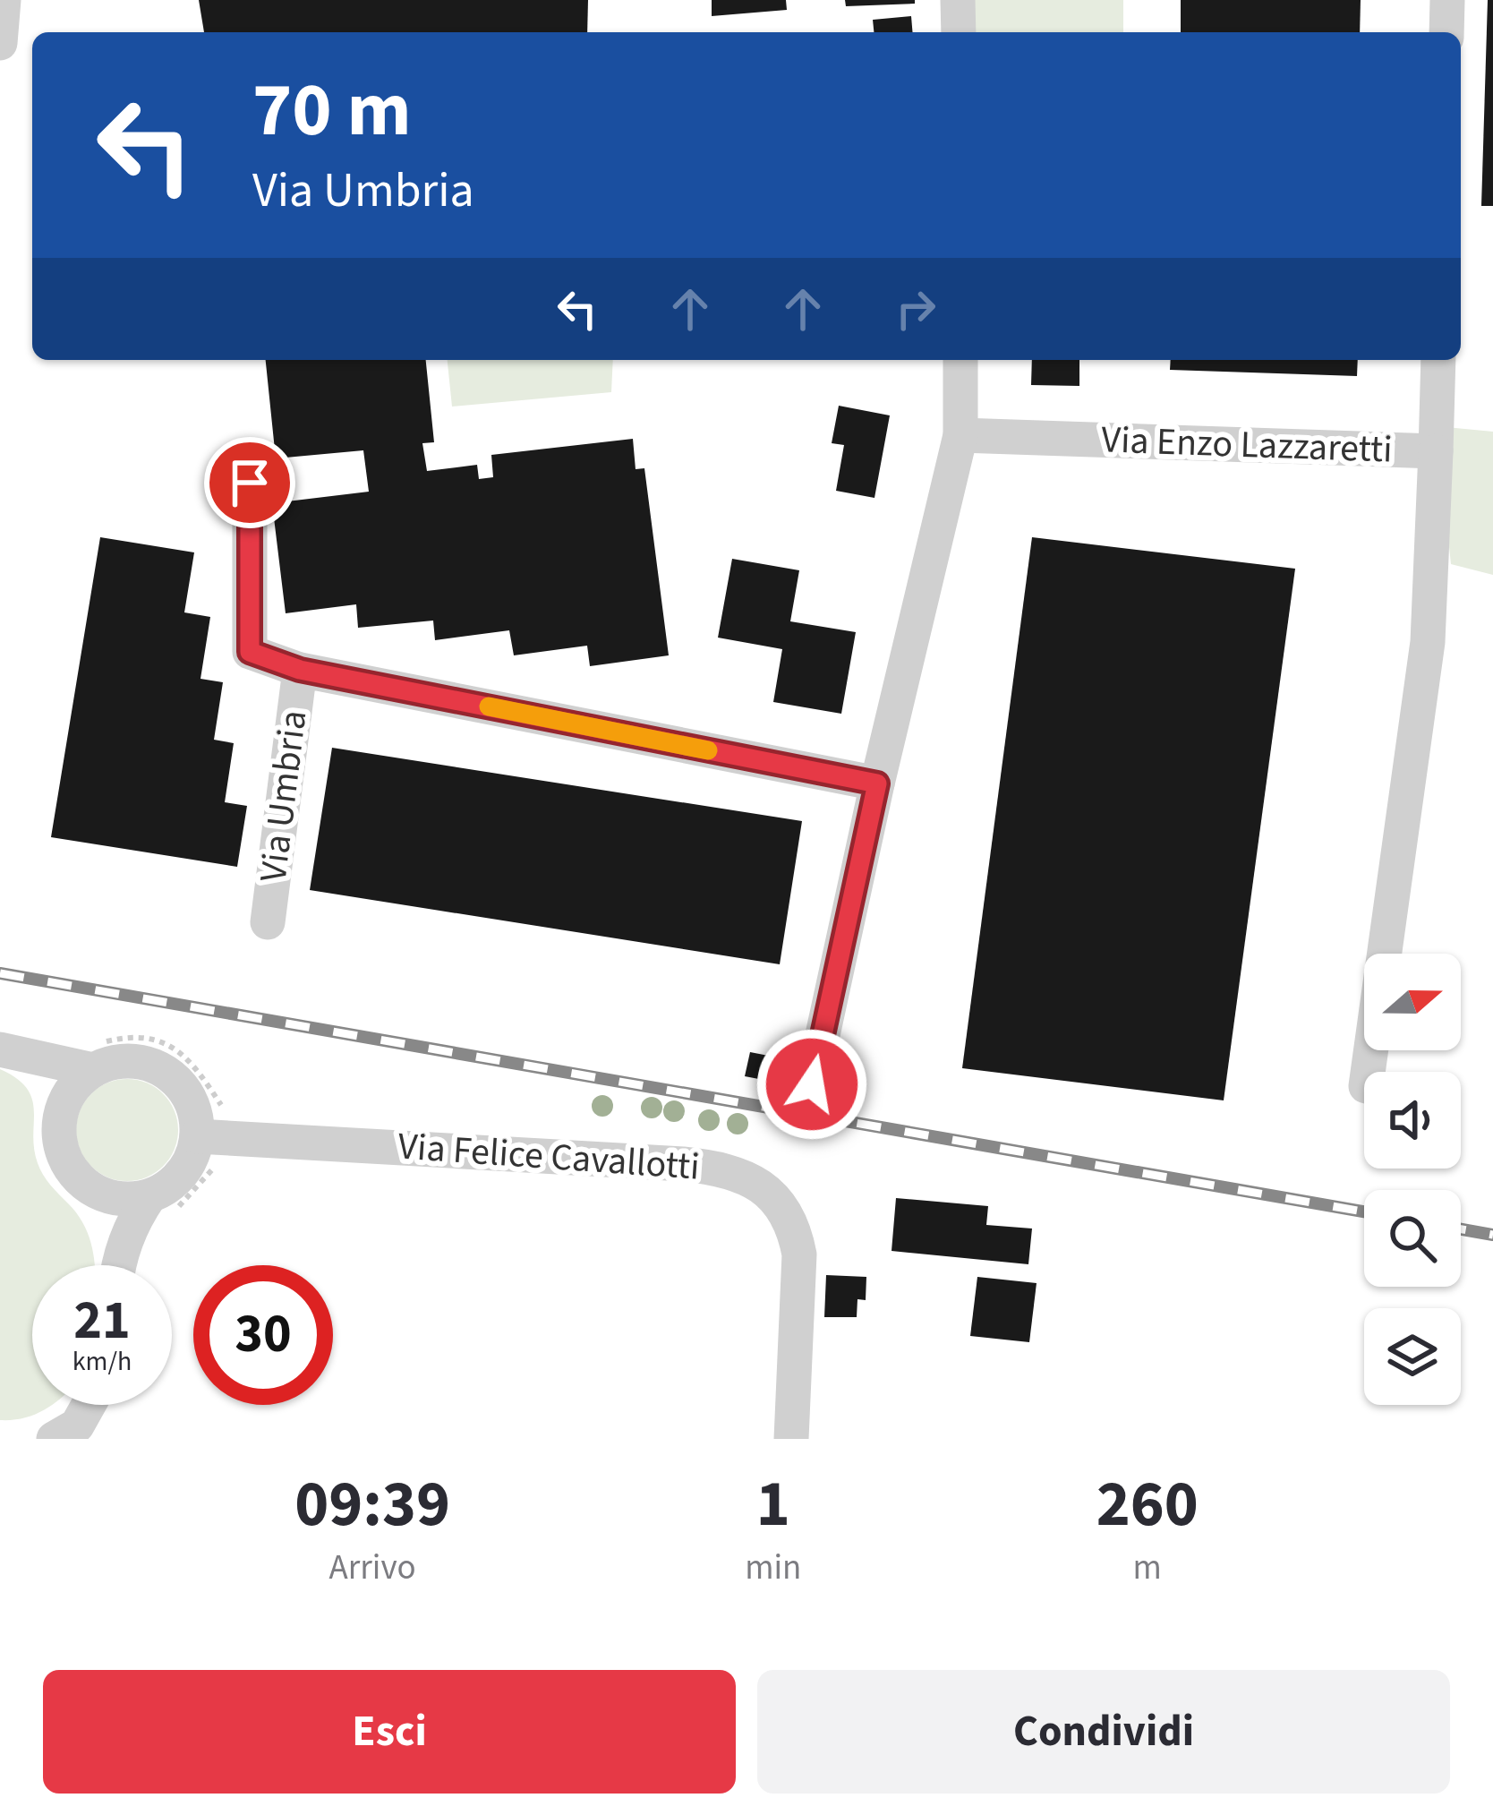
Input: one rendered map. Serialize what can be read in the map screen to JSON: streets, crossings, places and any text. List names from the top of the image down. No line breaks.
{"streets":{"street":["Via Enzo Lazzaretti","Via Umbria","Via Felice Cavallotti"]},"north":"right","page":{"turn":["70 m","Via Umbria"],"speed":"21 km/h","limit":"30","eta":["09:39","Arrivo","1","min","260","m"],"buttons":["Esci","Condividi"]}}
